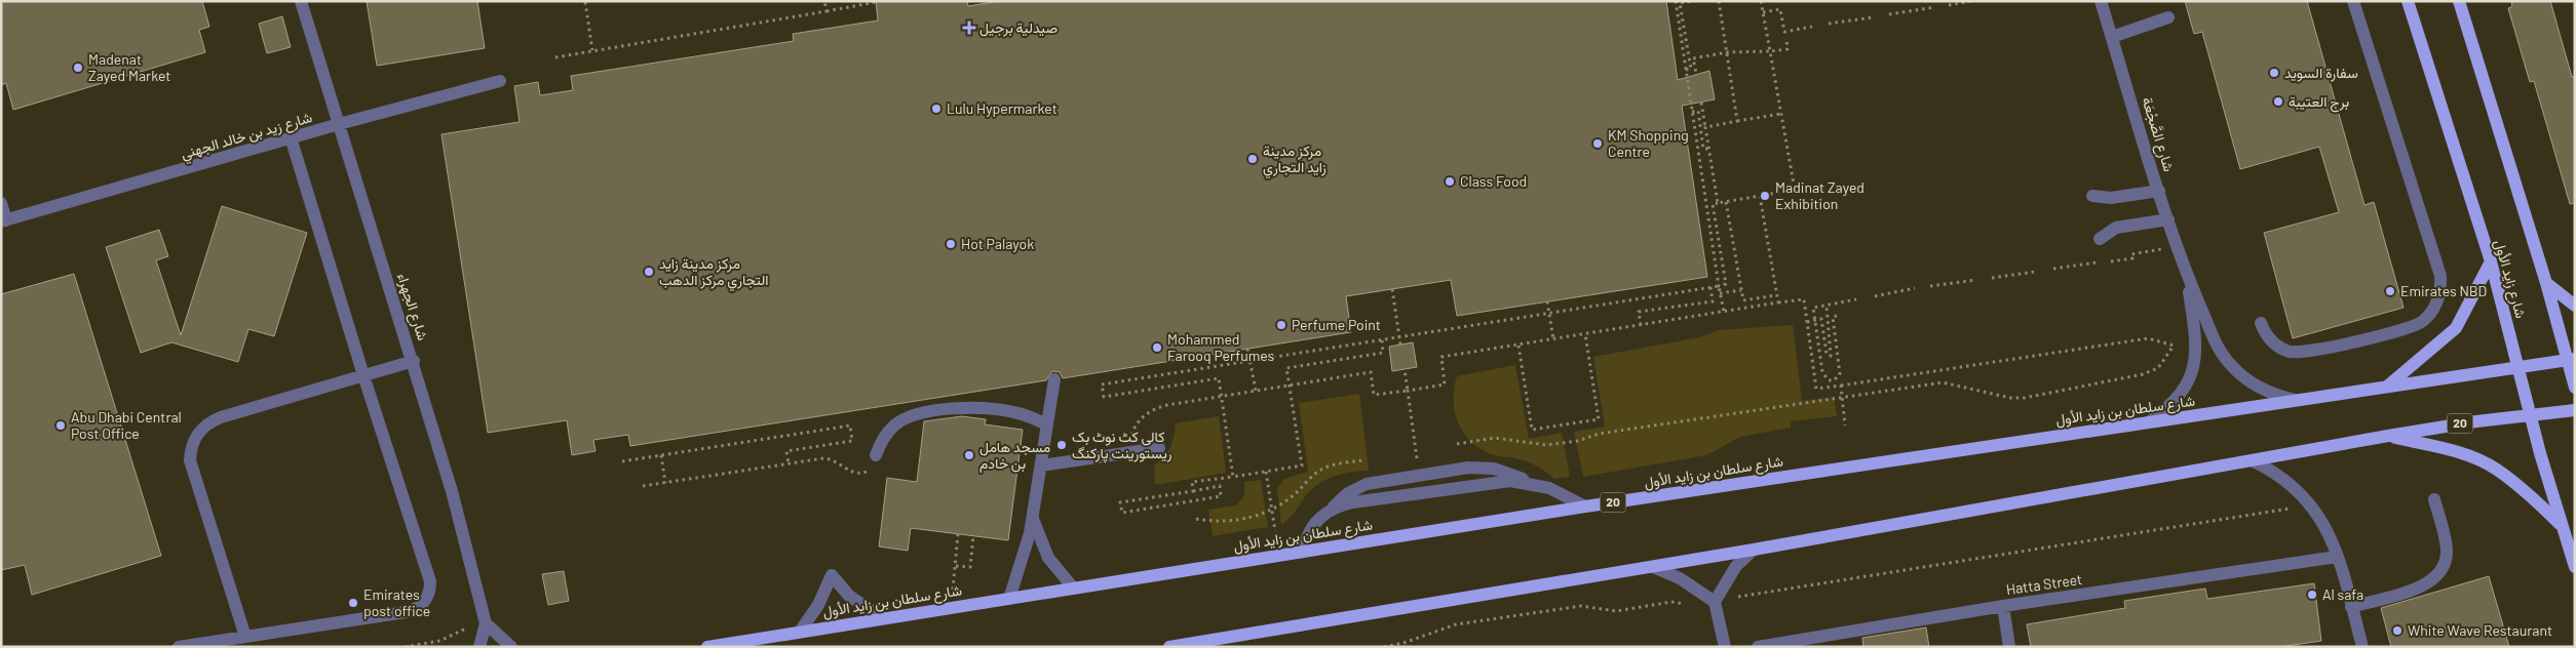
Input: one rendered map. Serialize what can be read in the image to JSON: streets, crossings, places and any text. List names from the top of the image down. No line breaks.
{"streets":{"main road":["شارع زايد الأول","شارع سلطان بن زايد الأول","20"],"street":["شارع الصَّجْعَة","شارع زيد بن خالد الجهني","شارع الجهراء","Hatta Street"]},"crossings":[["شارع الصَّجْعَة","شارع سلطان بن زايد الأول"],["شارع زيد بن خالد الجهني","شارع الجهراء"],["شارع زايد الأول","شارع سلطان بن زايد الأول"],["شارع زايد الأول","20"]],"places":{"health":["صيدلية برجيل"],"other":["Madenat Zayed Market","سفارة السويد","برج العتيبة","Lulu Hypermarket","KM Shopping Centre","مركز مدينة زايد التجاري","Class Food","Madinat Zayed Exhibition","Hot Palayok","مركز مدينة زايد التجاري مركز الدهب","Emirates NBD","Perfume Point","Mohammed Farooq Perfumes","Abu Dhabi Central Post Office","کالی کٹ نوٹ بک ریستورینت پارکنگ","مسجد هامل بن خادم","Al safa","Emirates post office","White Wave Restaurant"]}}
